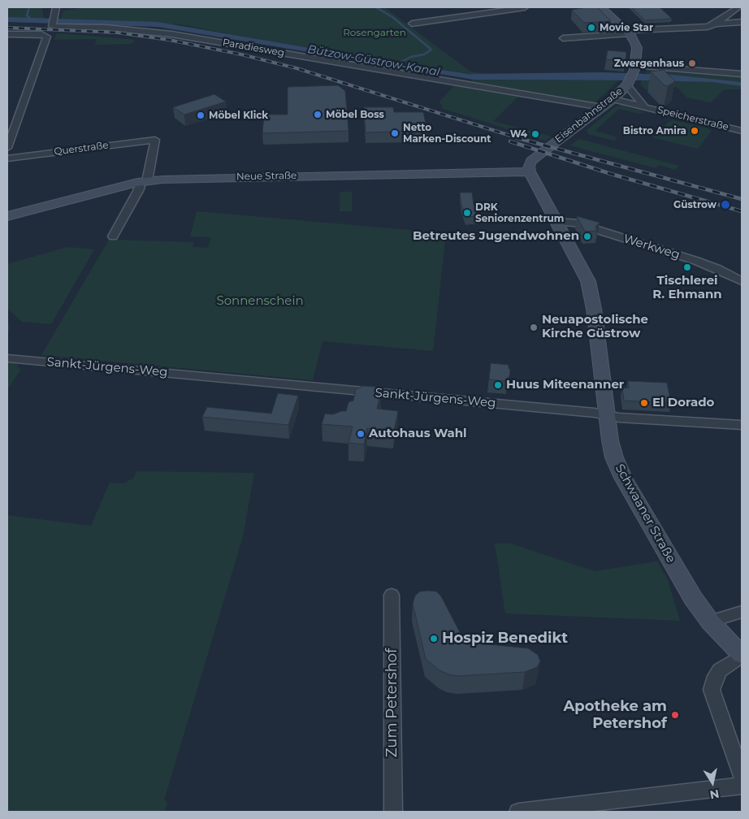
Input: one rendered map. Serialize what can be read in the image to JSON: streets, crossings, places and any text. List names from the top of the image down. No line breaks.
{"streets":{"main road":["Eisenbahnstraße","Neue Straße","Schwaaner Straße"],"street":["Paradiesweg","Speicherstraße","Querstraße","Werkweg","Sankt-Jürgens-Weg","Zum Petershof"]},"crossings":[["Paradiesweg","Eisenbahnstraße"],["Eisenbahnstraße","Speicherstraße"],["Eisenbahnstraße","Neue Straße"],["Eisenbahnstraße","Schwaaner Straße"],["Querstraße","Neue Straße"],["Neue Straße","Schwaaner Straße"],["Werkweg","Schwaaner Straße"],["Sankt-Jürgens-Weg","Schwaaner Straße"]],"water":["Bützow-Güstrow-Kanal"],"parks":["Rosengarten","Sonnenschein"],"places":["Movie Star","Zwergenhaus","Möbel Boss","Möbel Klick","Bistro Amira","Netto Marken-Discount","W4","Güstrow","DRK Seniorenzentrum","Betreutes Jugendwohnen","Tischlerei R. Ehmann","Neuapostolische Kirche Güstrow","Huus Miteenanner","El Dorado","Autohaus Wahl","Hospiz Benedikt","Apotheke am Petershof"],"north":"bottom"}
